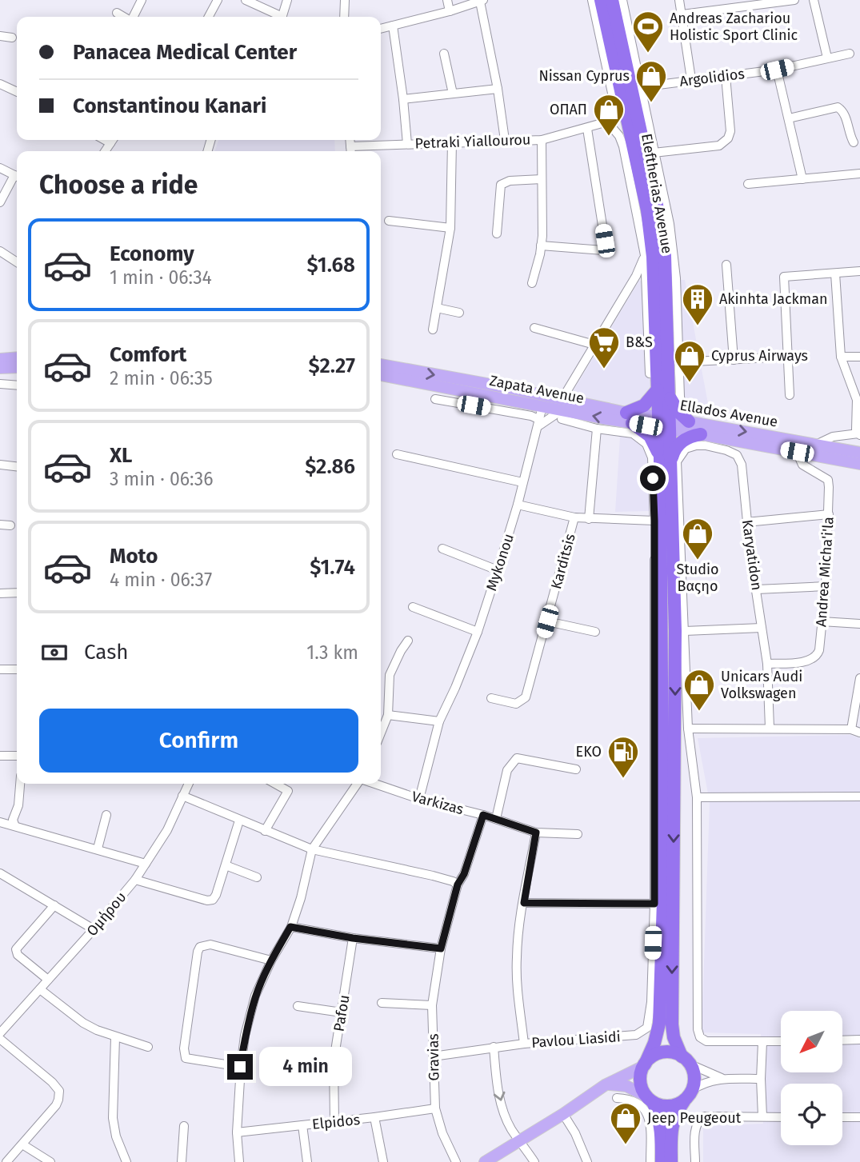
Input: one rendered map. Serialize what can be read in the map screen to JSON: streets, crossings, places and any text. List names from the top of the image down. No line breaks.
{"streets":{"highway":["Eleftherias Avenue"],"main road":["Zapata Avenue","Ellados Avenue"],"street":["Argolidios","Petraki Yiallourou","Karyatidon","Karditsis","Mykonou","Andrea Micha'i'la","Varkizas","Ομήρου","Pafou","Pavlou Liasidi","Gravias","Elpidos"]},"crossings":[["Eleftherias Avenue","Zapata Avenue"],["Eleftherias Avenue","Ellados Avenue"],["Eleftherias Avenue","Karyatidon"],["Eleftherias Avenue","Pavlou Liasidi"],["Zapata Avenue","Ellados Avenue"],["Zapata Avenue","Mykonou"],["Ellados Avenue","Andrea Micha'i'la"],["Karyatidon","Andrea Micha'i'la"],["Mykonou","Varkizas"],["Varkizas","Gravias"],["Pafou","Elpidos"],["Pavlou Liasidi","Gravias"],["Gravias","Elpidos"]],"places":{"sports":["Andreas Zachariou Holistic Sport Clinic"],"shop":["Nissan Cyprus","ΟΠΑΠ","Cyprus Airways","Studio Βαςηο","Unicars Audi Volkswagen","Jeep Peugeout"],"building":["Αkinhta Jackman"],"supermarket":["B&S"],"fuel station":["EKO"]},"north":"bottom left","page":{"banner":["Panacea Medical Center","Constantinou Kanari"],"heading":"Choose a ride","list":[{"name":"Economy","note":"1 min · 06:34","value":"$1.68"},{"name":"Comfort","note":"2 min · 06:35","value":"$2.27"},{"name":"XL","note":"3 min · 06:36","value":"$2.86"},{"name":"Moto","note":"4 min · 06:37","value":"$1.74"}],"pay":["Cash","1.3 km"],"buttons":"Confirm","bubble":"4 min"}}
